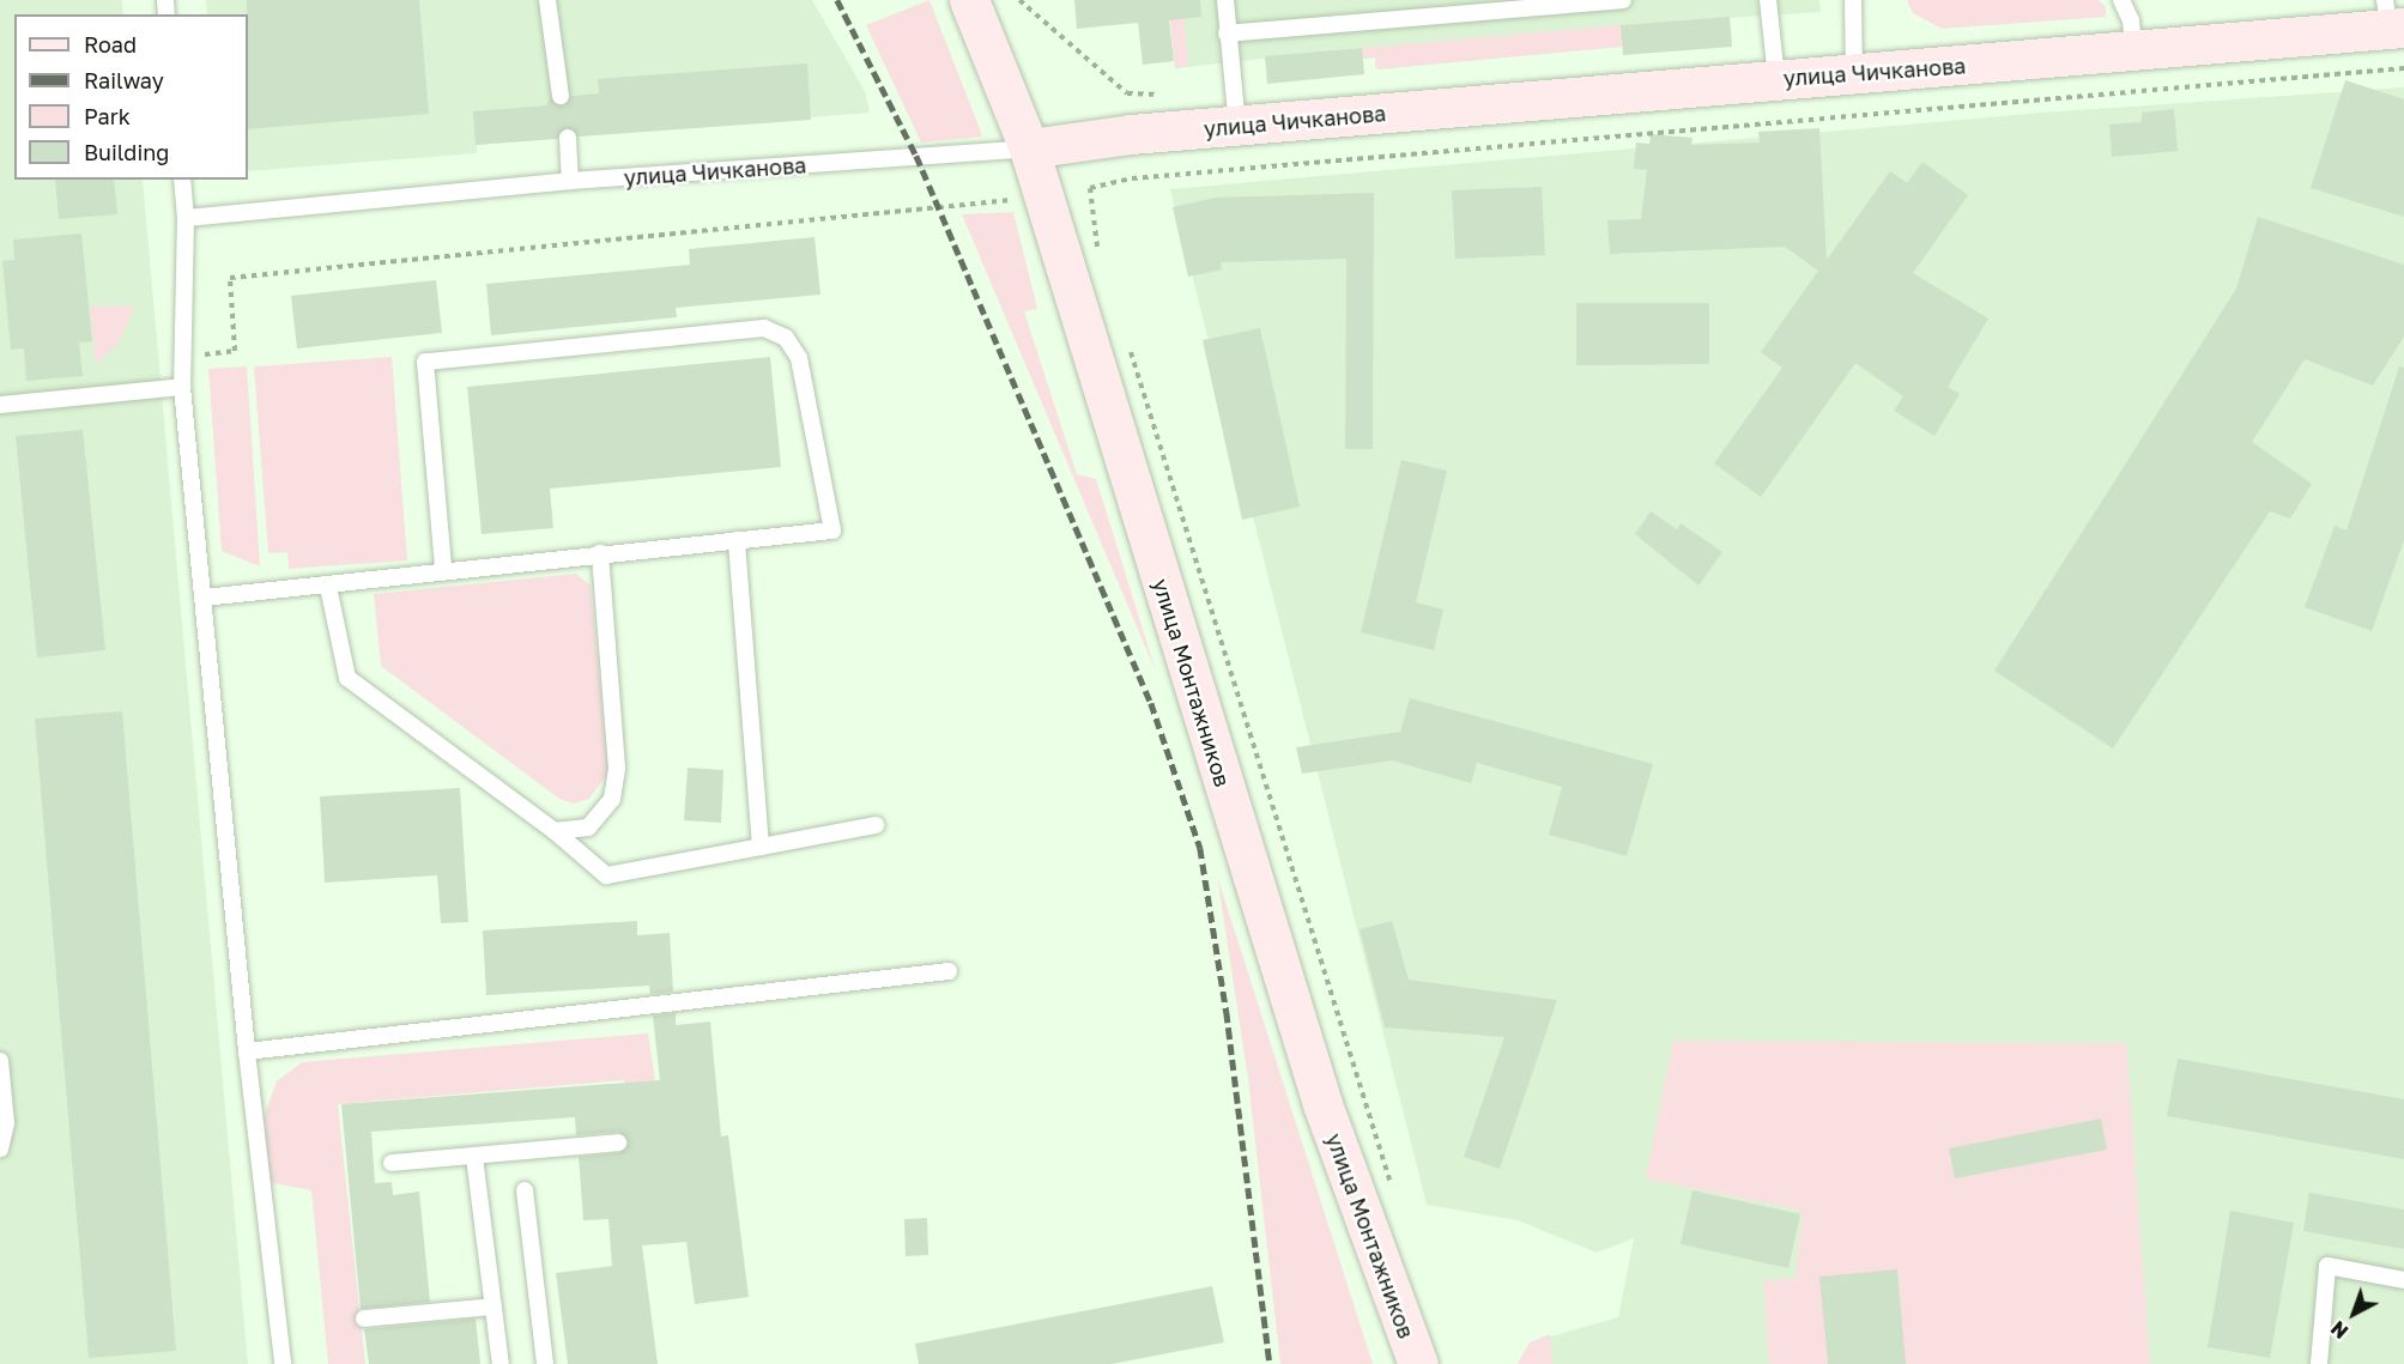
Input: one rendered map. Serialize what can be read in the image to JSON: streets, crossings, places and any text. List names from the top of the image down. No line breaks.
{"streets":{"main road":["улица Чичканова","улица Монтажников"]},"crossings":[["улица Чичканова","улица Монтажников"]],"legend":["Road","Railway","Park","Building"],"north":"bottom left"}
